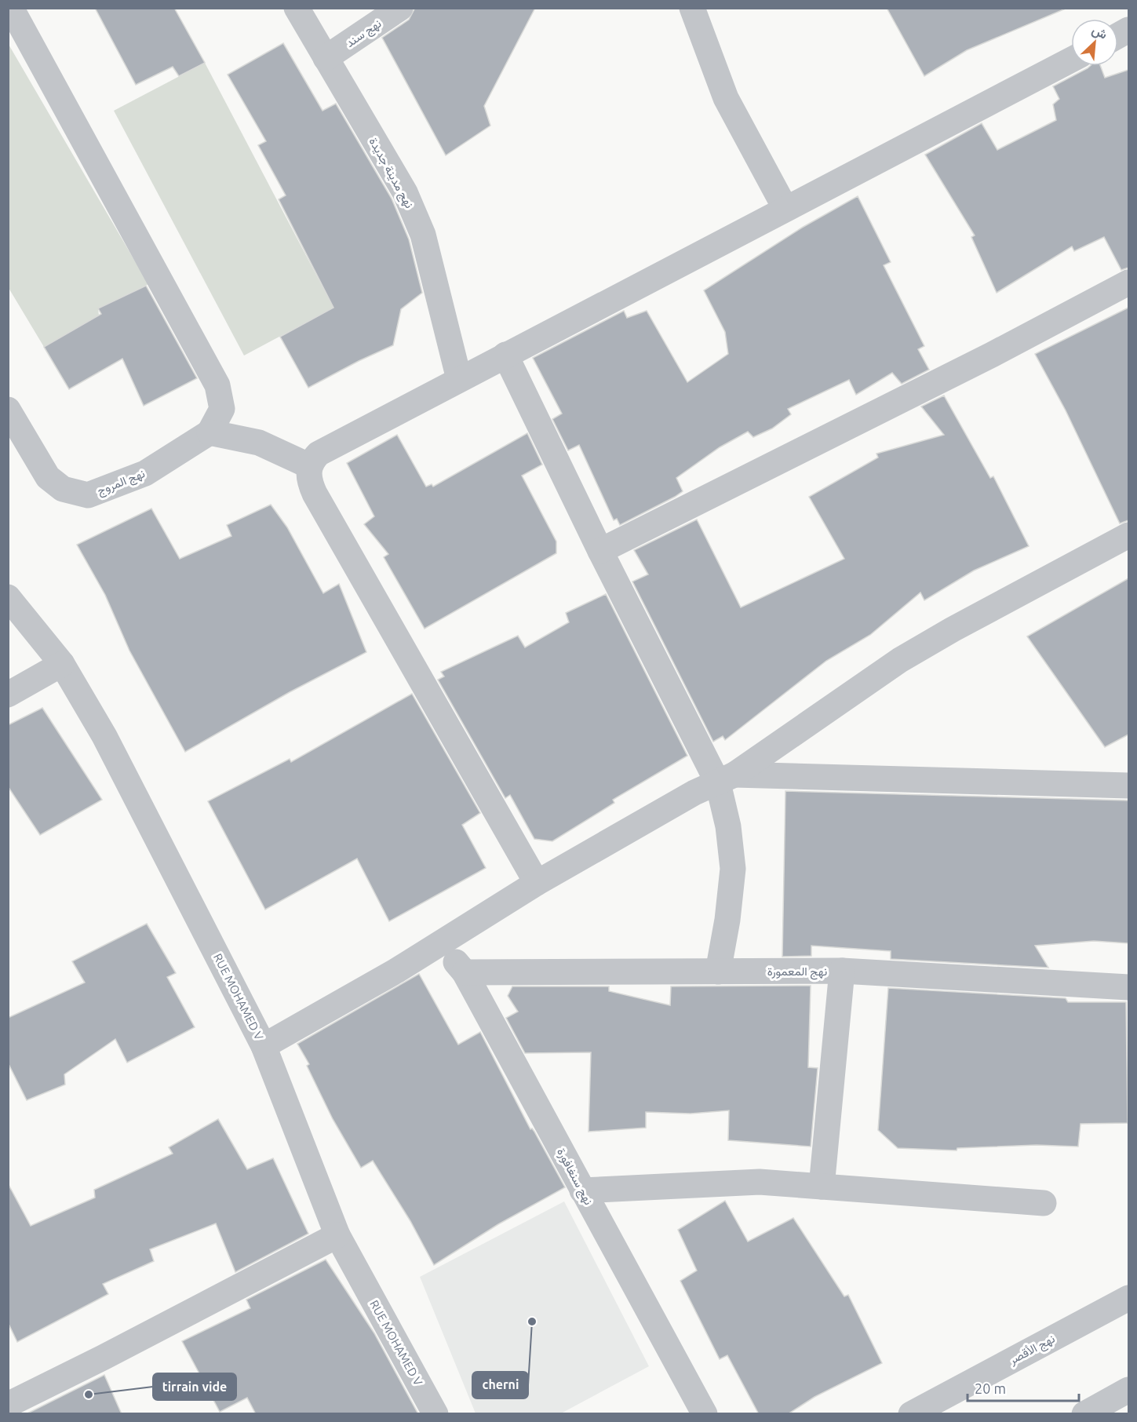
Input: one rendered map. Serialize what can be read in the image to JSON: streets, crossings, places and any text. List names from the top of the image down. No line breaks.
{"streets":{"street":["نهج سند","نهج مدينة جديدة","نهج المروج","نهج المعمورة","RUE MOHAMED V","نهج سنغافورة","نهج الأقصر"]},"crossings":[["نهج سند","نهج مدينة جديدة"],["نهج المعمورة","نهج سنغافورة"]],"places":["cherni","tirrain vide"],"scale_bar":"20 m","north":"top right"}
